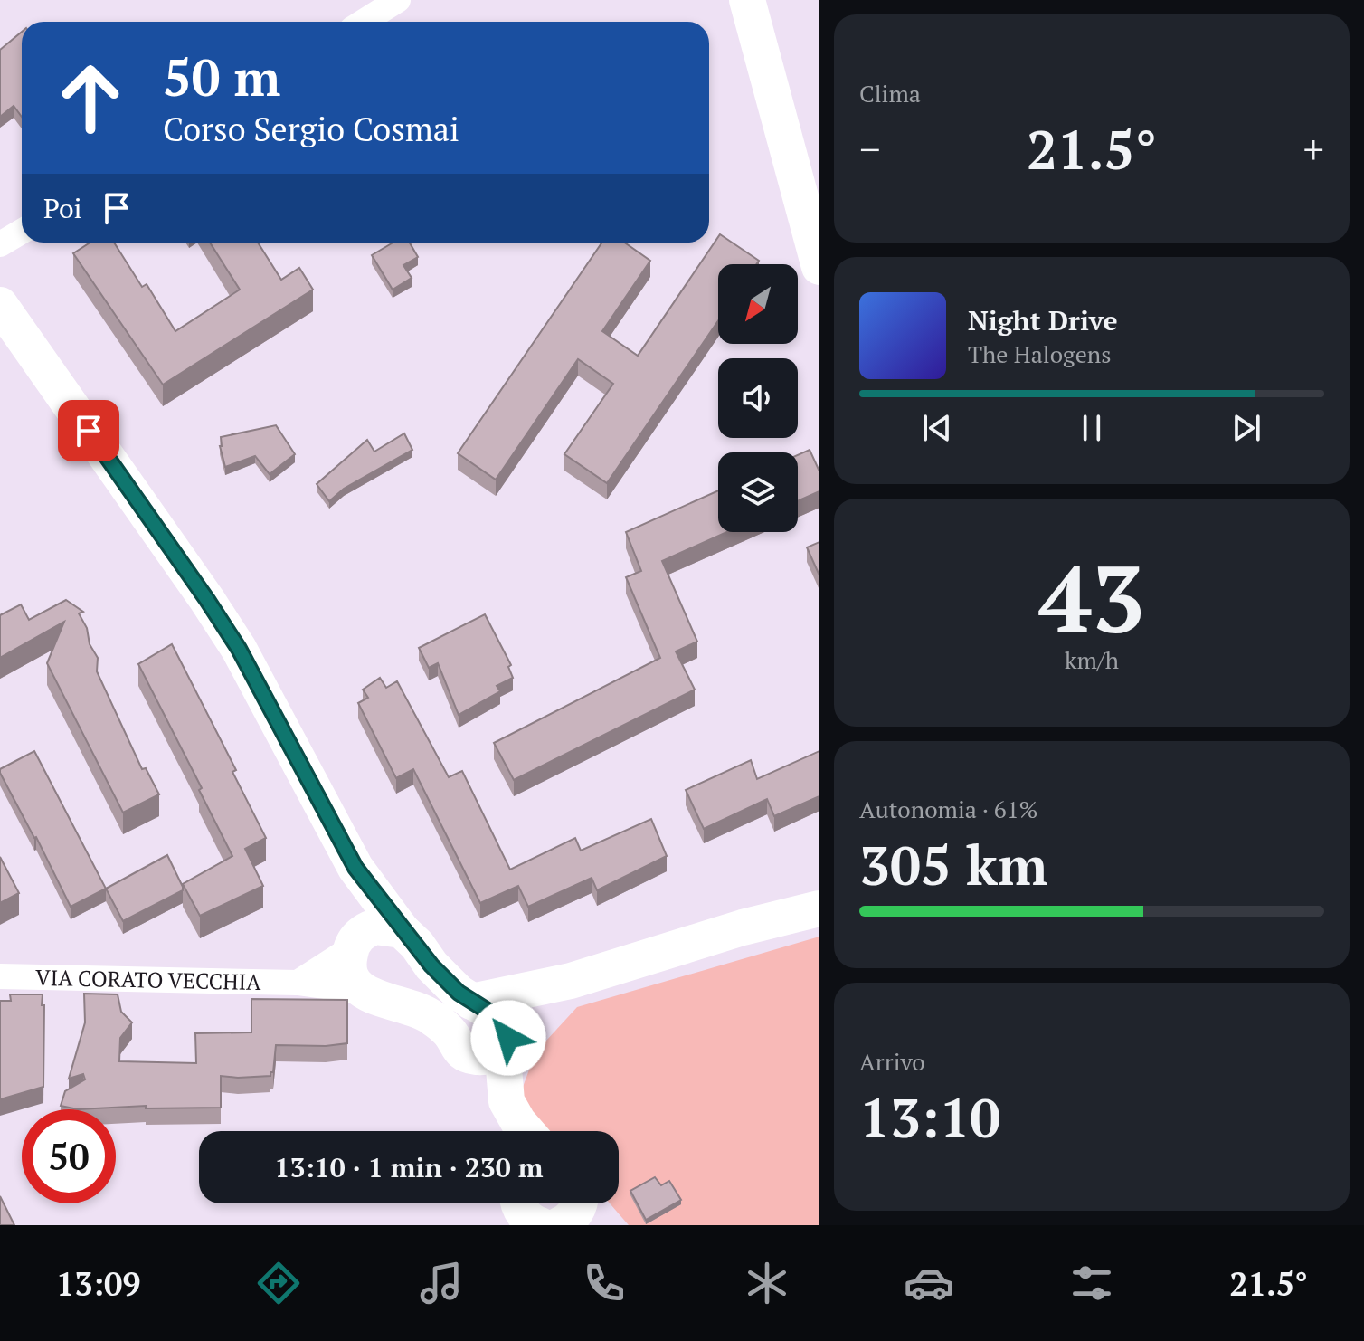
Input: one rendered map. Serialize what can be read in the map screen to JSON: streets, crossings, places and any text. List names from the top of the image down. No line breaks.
{"streets":{"street":["VIA CORATO VECCHIA"]},"north":"bottom left","page":{"tile":["Clima",["43","km/h"],["Autonomia · 61%","305 km"],["Arrivo","13:10"]],"turn":["50 m","Corso Sergio Cosmai"],"heat":["−","21.5°","+"],"then":"Poi","song":["Night Drive","The Halogens"],"limit":"50","trip":"13:10 · 1 min · 230 m","tabs":["13:09","21.5°"]}}
